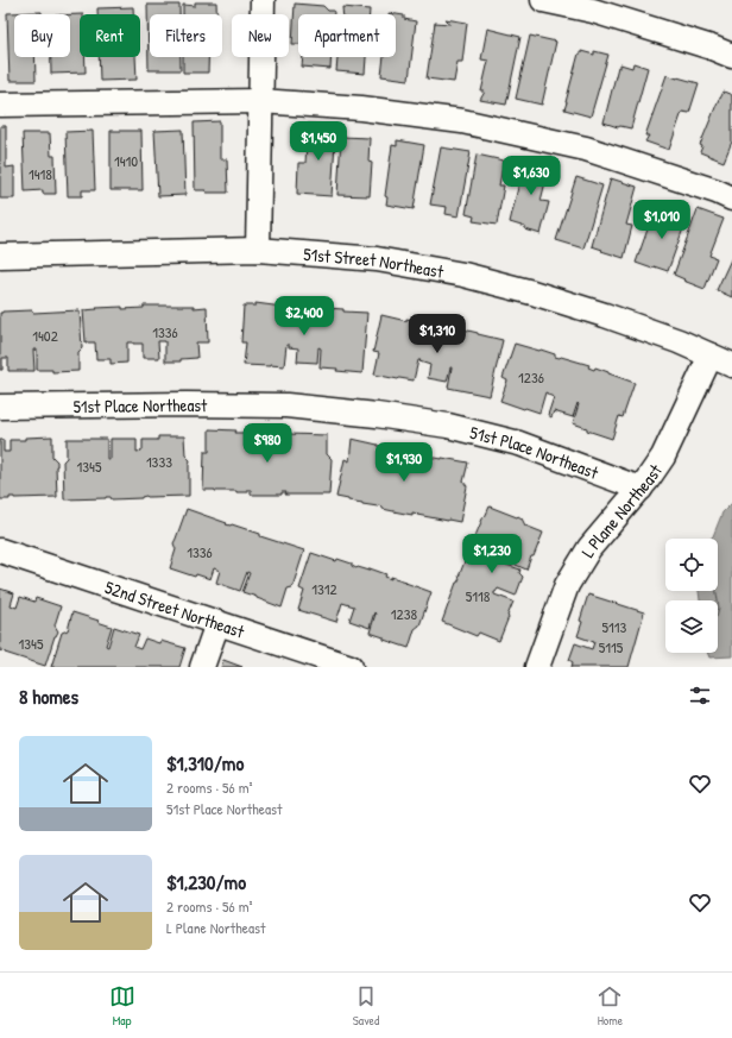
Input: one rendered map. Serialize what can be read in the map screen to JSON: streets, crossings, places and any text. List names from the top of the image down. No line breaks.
{"streets":{"street":["51st Street Northeast","51st Place Northeast","L Plane Northeast","52nd Street Northeast"]},"crossings":[["51st Street Northeast","L Plane Northeast"],["51st Place Northeast","L Plane Northeast"]],"house_numbers":["1410","1418","1336","1402","1236","1333","1345","1336","1312","5118","1238","5113","1345","5115"],"page":{"chip":["Buy","Rent","Filters","New","Apartment"],"price":["$1,450","$1,630","$1,010","$2,400","$1,310","$980","$1,930","$1,230"],"heading":"8 homes","list":[{"name":"$1,310/mo","note":"2 rooms · 56 m² · 51st Place Northeast"},{"name":"$1,230/mo","note":"2 rooms · 56 m² · L Plane Northeast"}],"tabs":["Map","Saved","Home"]}}
